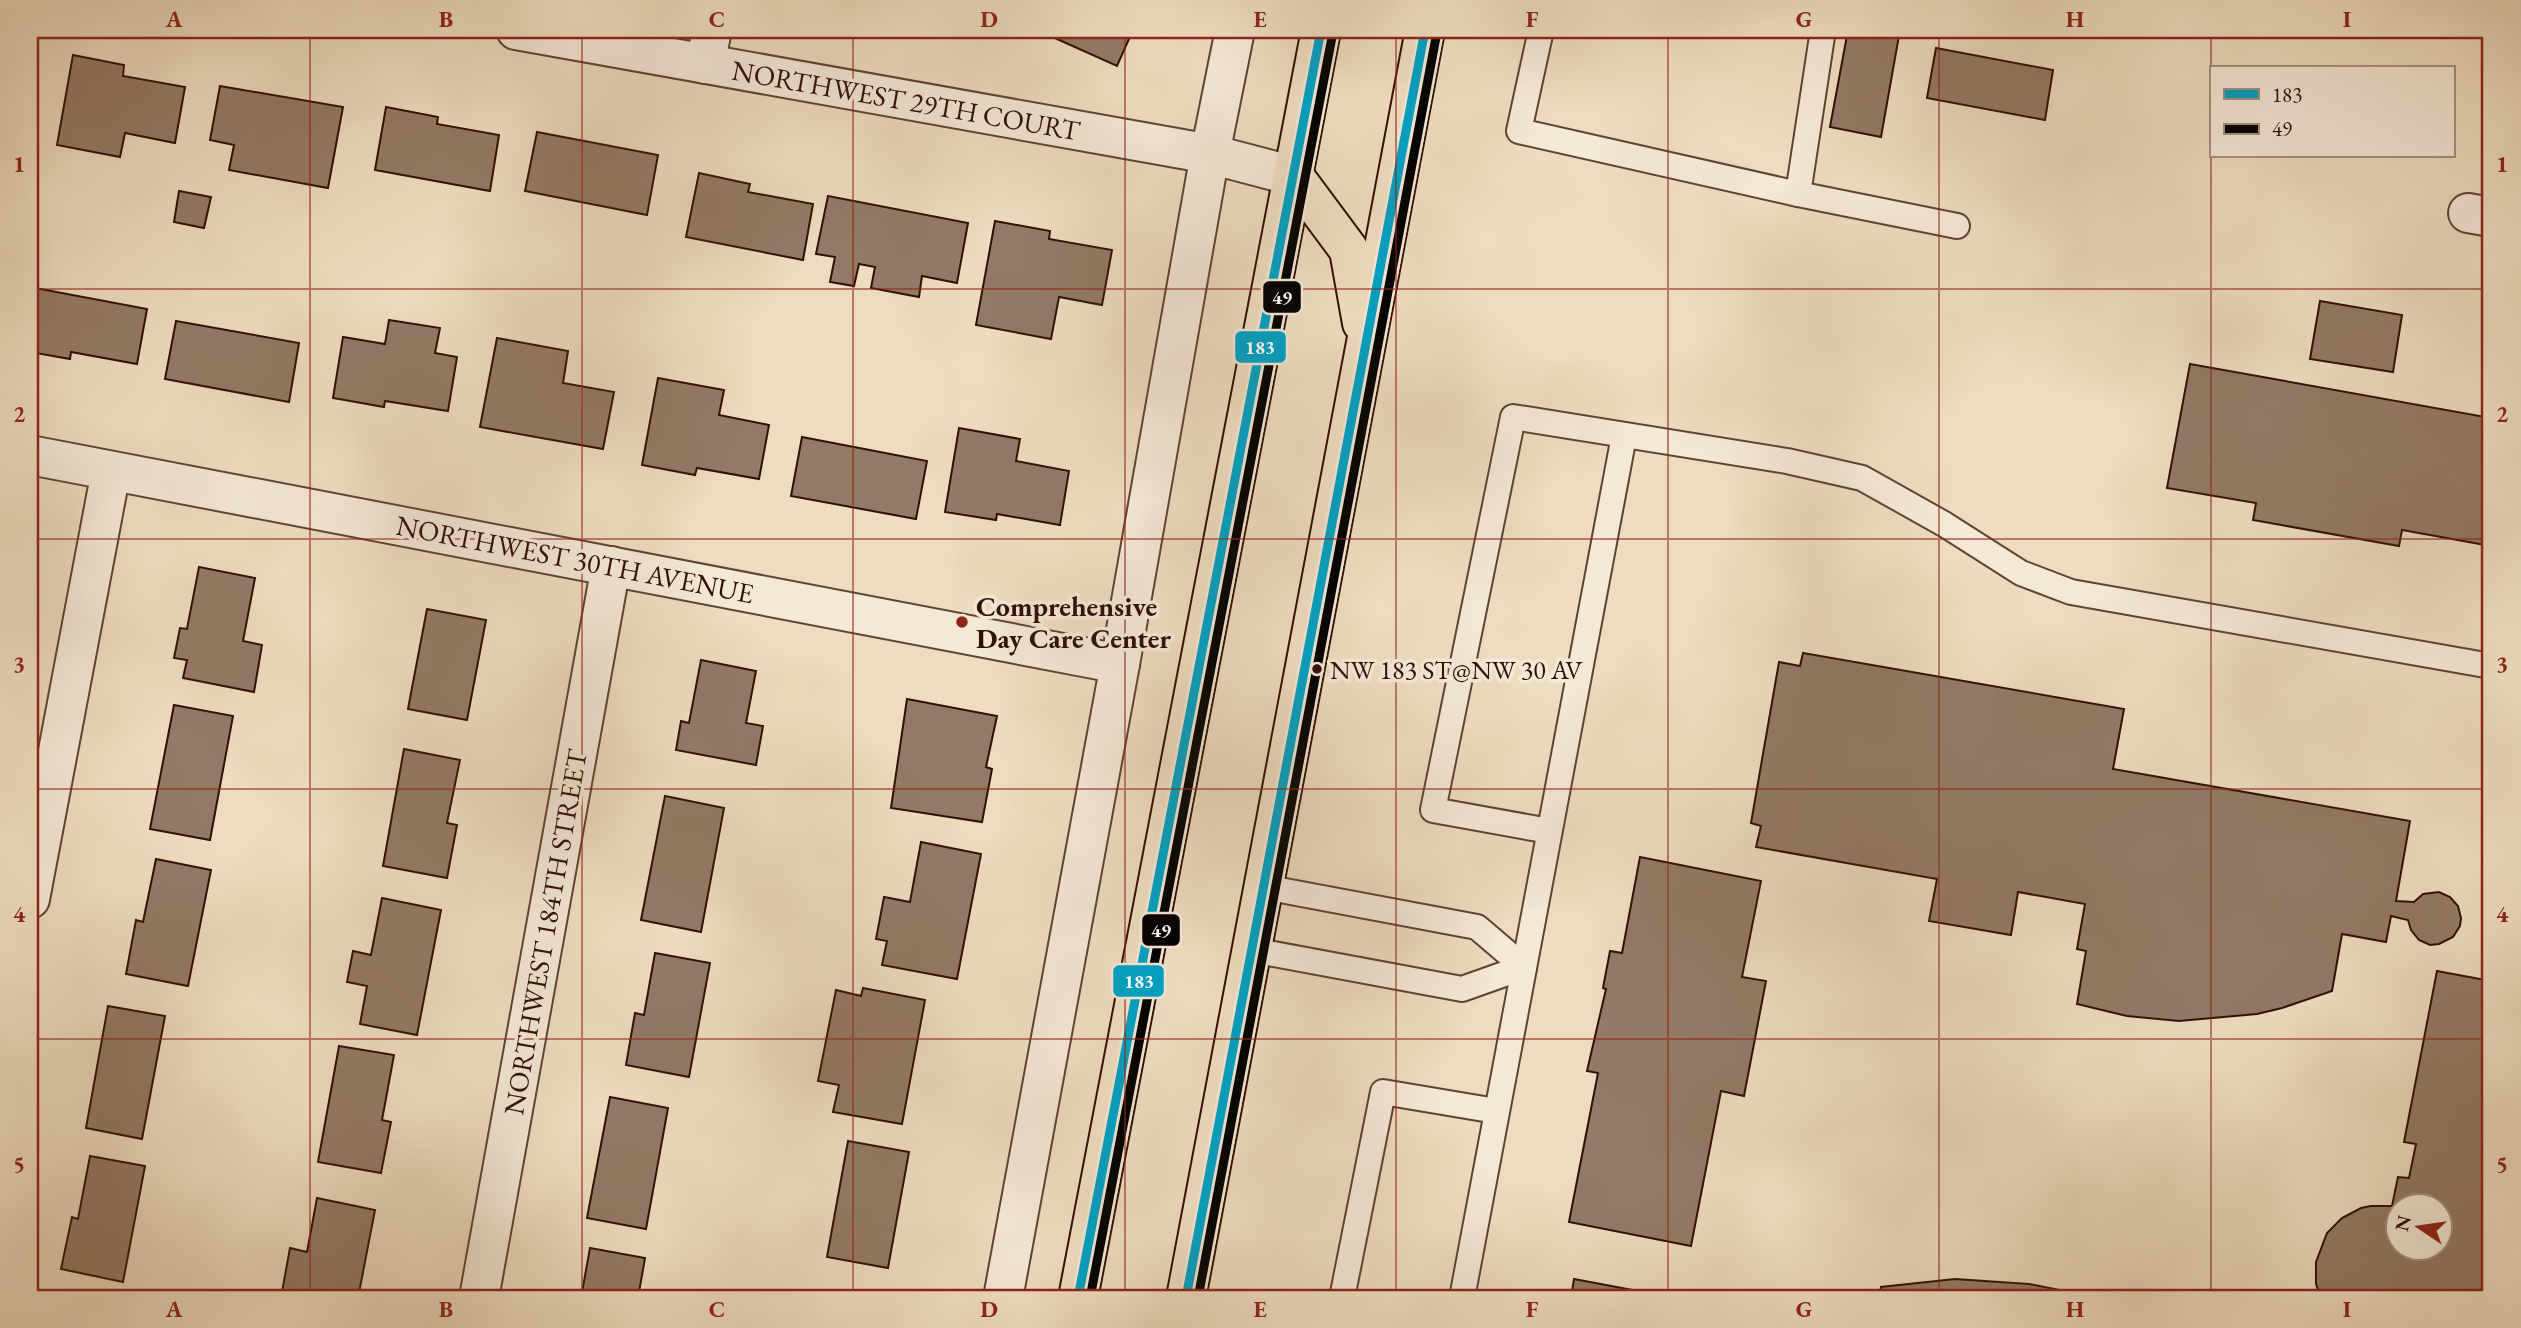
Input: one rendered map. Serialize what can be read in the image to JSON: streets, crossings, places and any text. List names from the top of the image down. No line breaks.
{"streets":{"street":["NORTHWEST 29TH COURT","NORTHWEST 30TH AVENUE","NORTHWEST 184TH STREET"]},"crossings":[["NORTHWEST 30TH AVENUE","NORTHWEST 184TH STREET"]],"places":["Comprehensive Day Care Center","NW 183 ST@NW 30 AV"],"lines":["transit line 183","transit line 49"],"legend":["183","49"],"north":"left","grid":{"columns":["A","B","C","D","E","F","G","H","I"],"rows":["1","2","3","4","5"]}}
